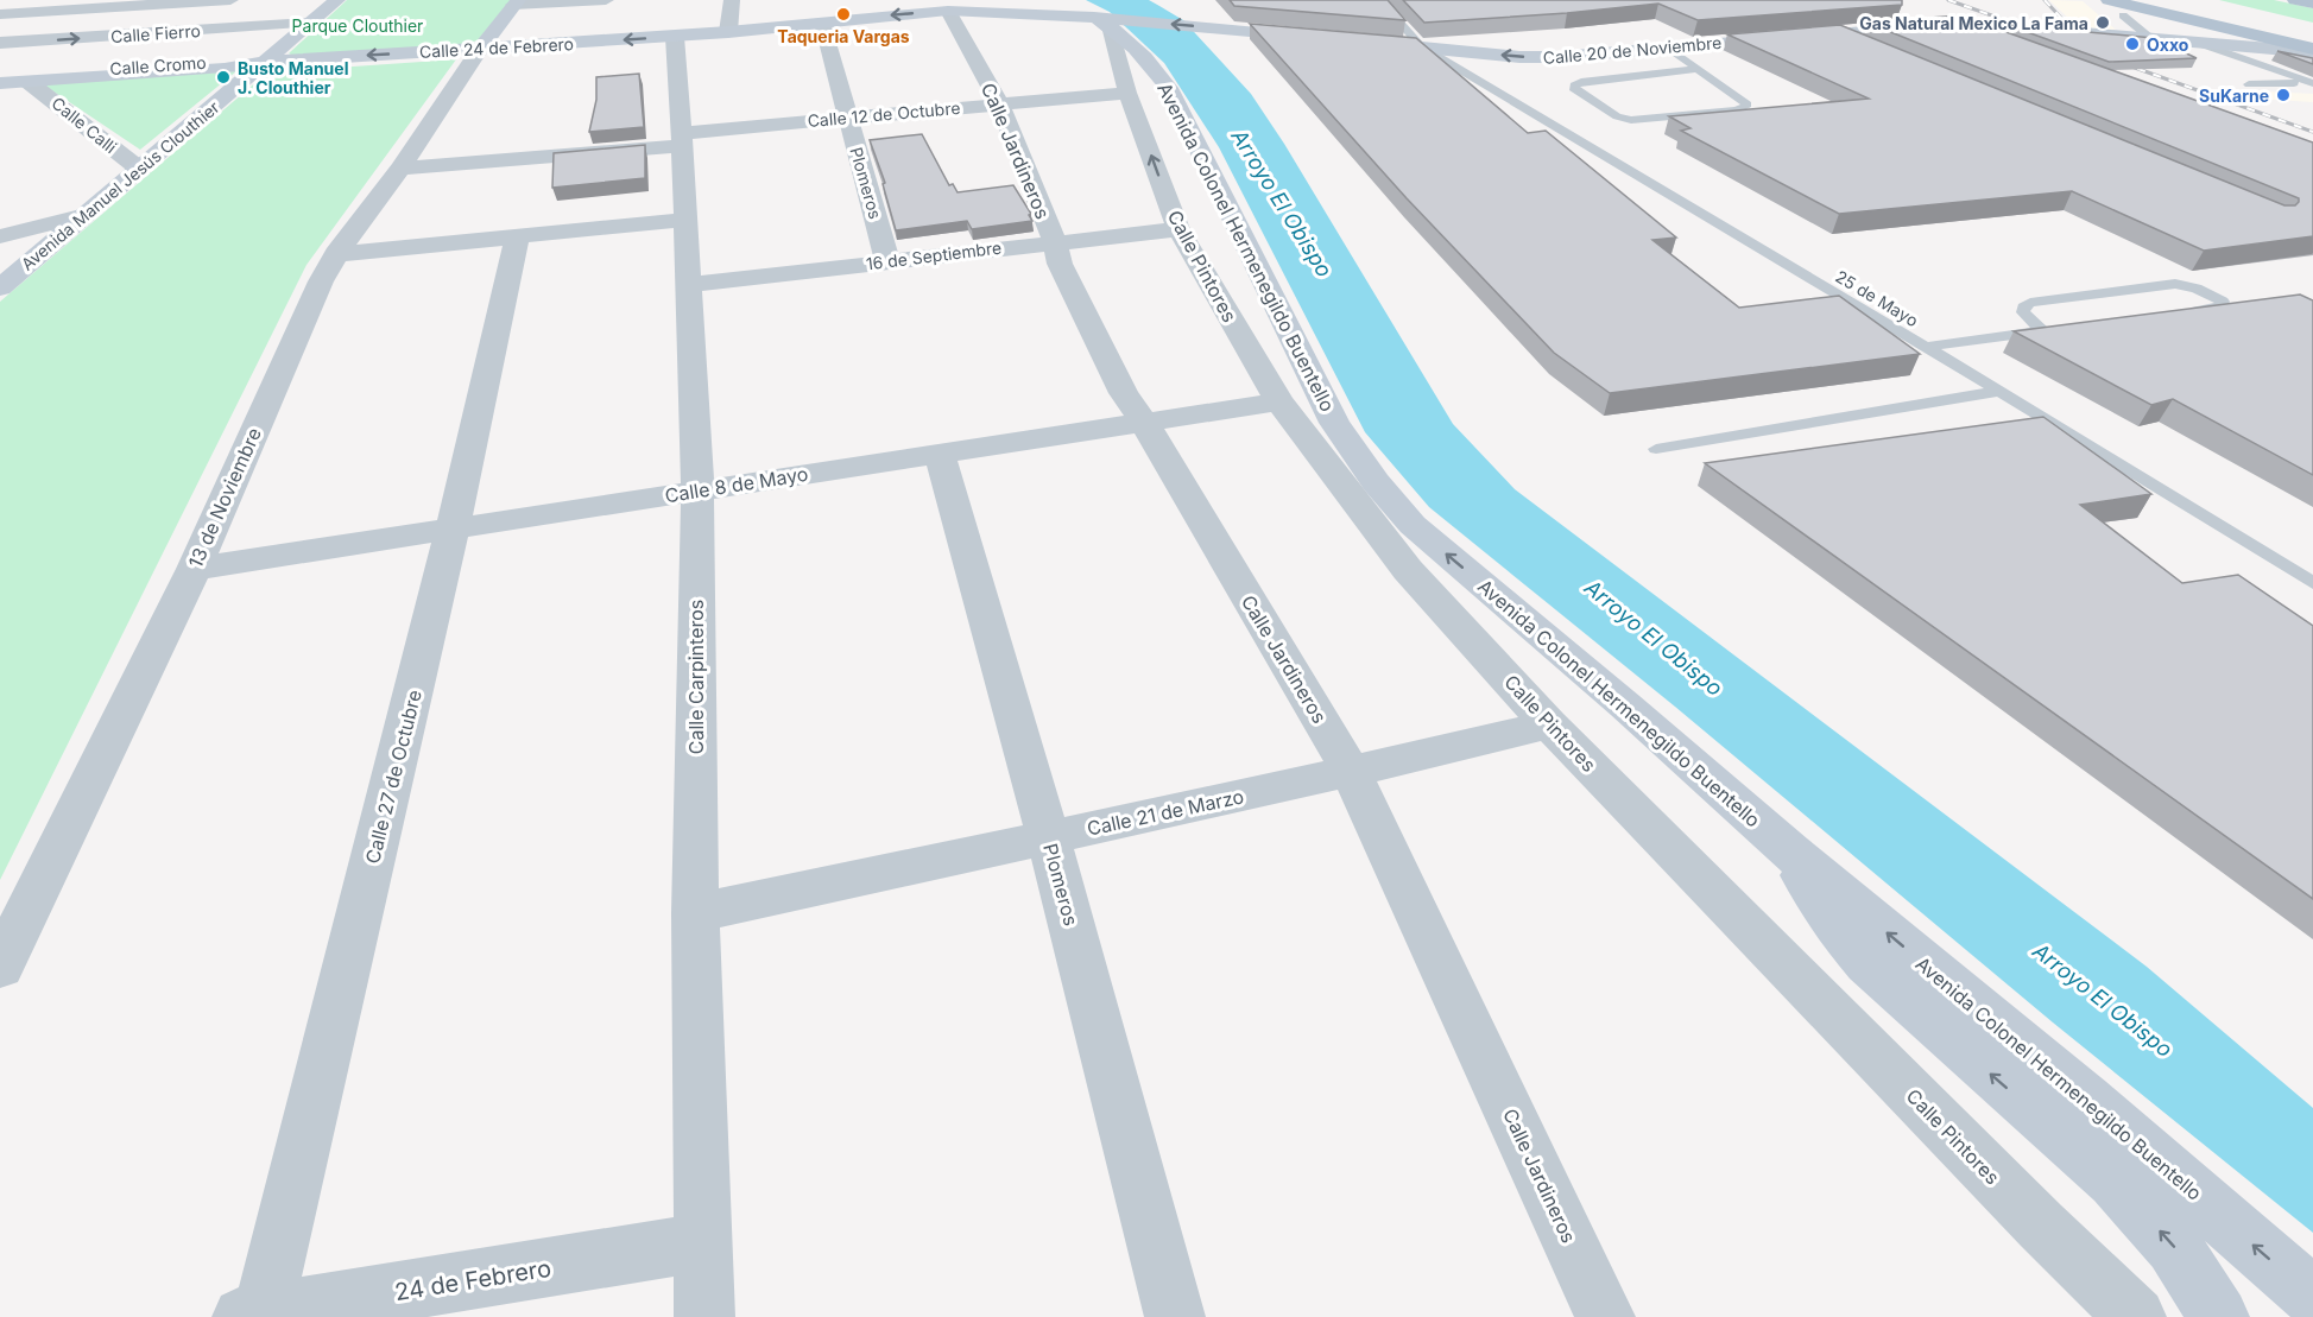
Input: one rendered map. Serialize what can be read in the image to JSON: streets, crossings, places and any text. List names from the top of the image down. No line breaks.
{"streets":{"street":["Calle Fierro","Calle 24 de Febrero","Calle 20 de Noviembre","Calle Cromo","Calle 12 de Octubre","Calle Calli","Calle Jardineros","Plomeros","Avenida Manuel Jesús Clouthier","Avenida Colonel Hermenegildo Buentello","16 de Septiembre","Calle Pintores","Calle 8 de Mayo","13 de Noviembre","Calle Carpinteros","Calle 27 de Octubre","Calle 21 de Marzo","24 de Febrero"],"lane":["25 de Mayo"]},"crossings":[["Calle Fierro","Avenida Manuel Jesús Clouthier"],["Calle 24 de Febrero","Calle Cromo"],["Calle 24 de Febrero","Avenida Manuel Jesús Clouthier"],["Calle 24 de Febrero","13 de Noviembre"],["Calle 24 de Febrero","Calle Carpinteros"],["Calle 20 de Noviembre","25 de Mayo"],["Calle Cromo","Calle Calli"],["Calle Cromo","Avenida Manuel Jesús Clouthier"],["Calle 12 de Octubre","Calle Jardineros"],["Calle 12 de Octubre","Plomeros"],["Calle 12 de Octubre","Calle Pintores"],["Calle 12 de Octubre","13 de Noviembre"],["Calle 12 de Octubre","Calle Carpinteros"],["Calle Calli","Avenida Manuel Jesús Clouthier"],["Calle Jardineros","16 de Septiembre"],["Calle Jardineros","Calle 8 de Mayo"],["Calle Jardineros","Calle 21 de Marzo"],["Plomeros","16 de Septiembre"],["Plomeros","Calle 8 de Mayo"],["Plomeros","Calle 21 de Marzo"],["Avenida Colonel Hermenegildo Buentello","Calle Pintores"],["16 de Septiembre","Calle Pintores"],["16 de Septiembre","Calle Carpinteros"],["Calle Pintores","Calle 8 de Mayo"],["Calle Pintores","Calle 21 de Marzo"],["Calle 8 de Mayo","13 de Noviembre"],["Calle 8 de Mayo","Calle Carpinteros"],["Calle 8 de Mayo","Calle 27 de Octubre"],["Calle Carpinteros","Calle 21 de Marzo"],["Calle Carpinteros","24 de Febrero"],["Calle 27 de Octubre","24 de Febrero"]],"water":["Arroyo El Obispo"],"parks":["Parque Clouthier"],"places":["Taqueria Vargas","Gas Natural Mexico La Fama","Oxxo","Busto Manuel J. Clouthier","SuKarne"]}
